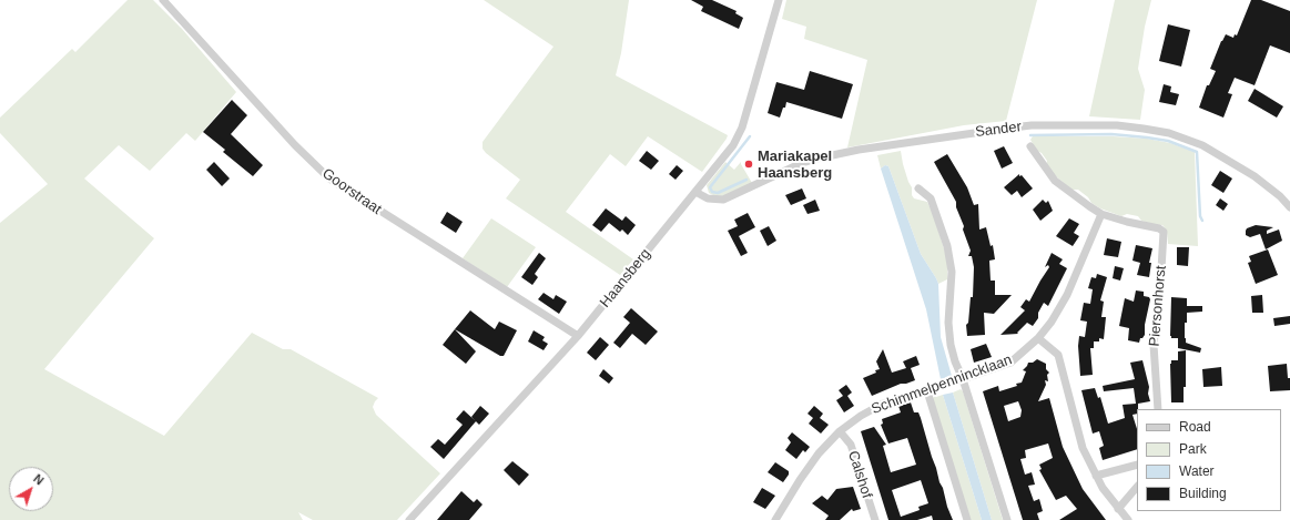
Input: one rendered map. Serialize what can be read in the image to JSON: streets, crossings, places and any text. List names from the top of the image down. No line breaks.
{"streets":{"street":["Sander","Goorstraat","Haansberg","Piersonhorst","Schimmelpennincklaan","Calshof"]},"crossings":[["Sander","Haansberg"],["Goorstraat","Haansberg"],["Piersonhorst","Schimmelpennincklaan"],["Schimmelpennincklaan","Calshof"]],"places":["Mariakapel Haansberg"],"legend":["Road","Park","Water","Building"],"north":"top right"}
